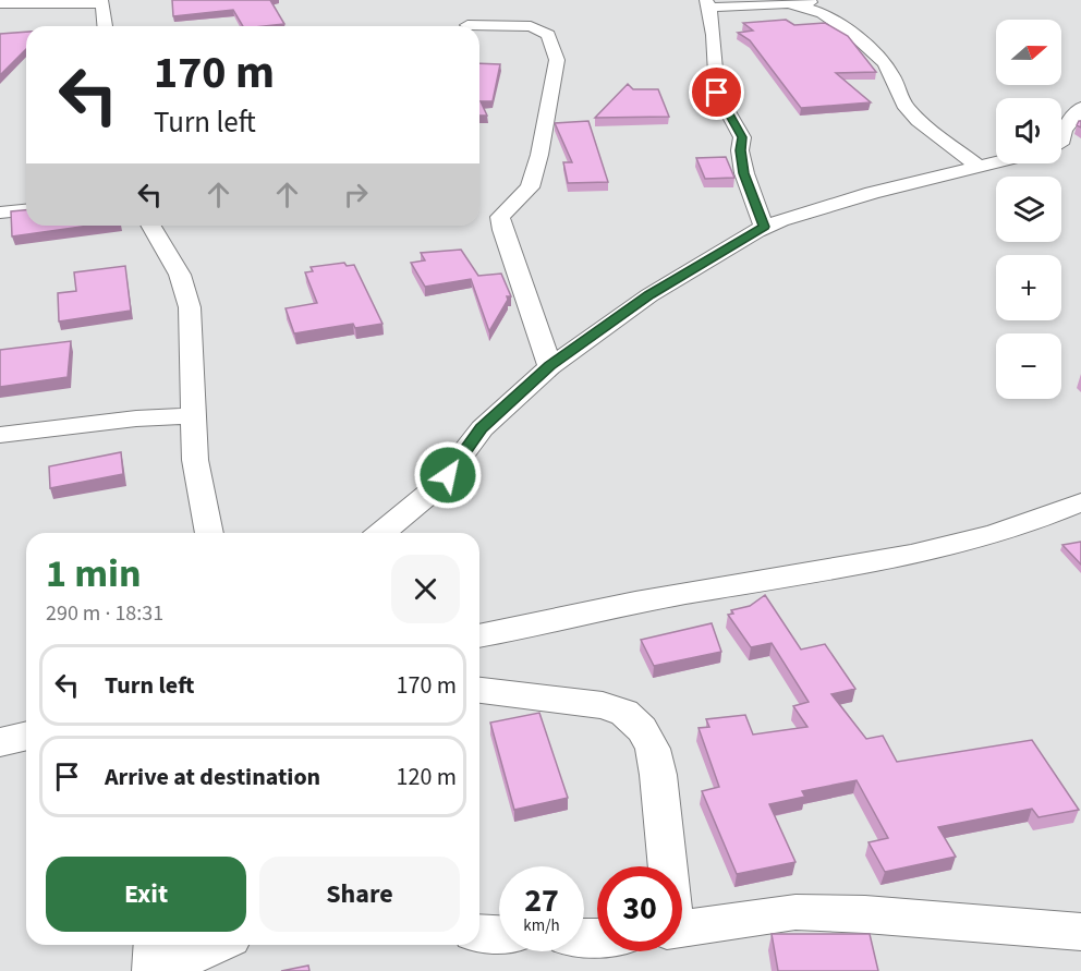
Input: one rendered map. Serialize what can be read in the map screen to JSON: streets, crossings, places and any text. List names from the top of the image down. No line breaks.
{"north":"right","page":{"map_buttons":["+","−"],"turn":["170 m","Turn left"],"heading":["1 min","290 m · 18:31"],"list":[{"name":"Turn left","value":"170 m"},{"name":"Arrive at destination","value":"120 m"}],"buttons":["Exit","Share"],"speed":"27 km/h","limit":"30"}}
